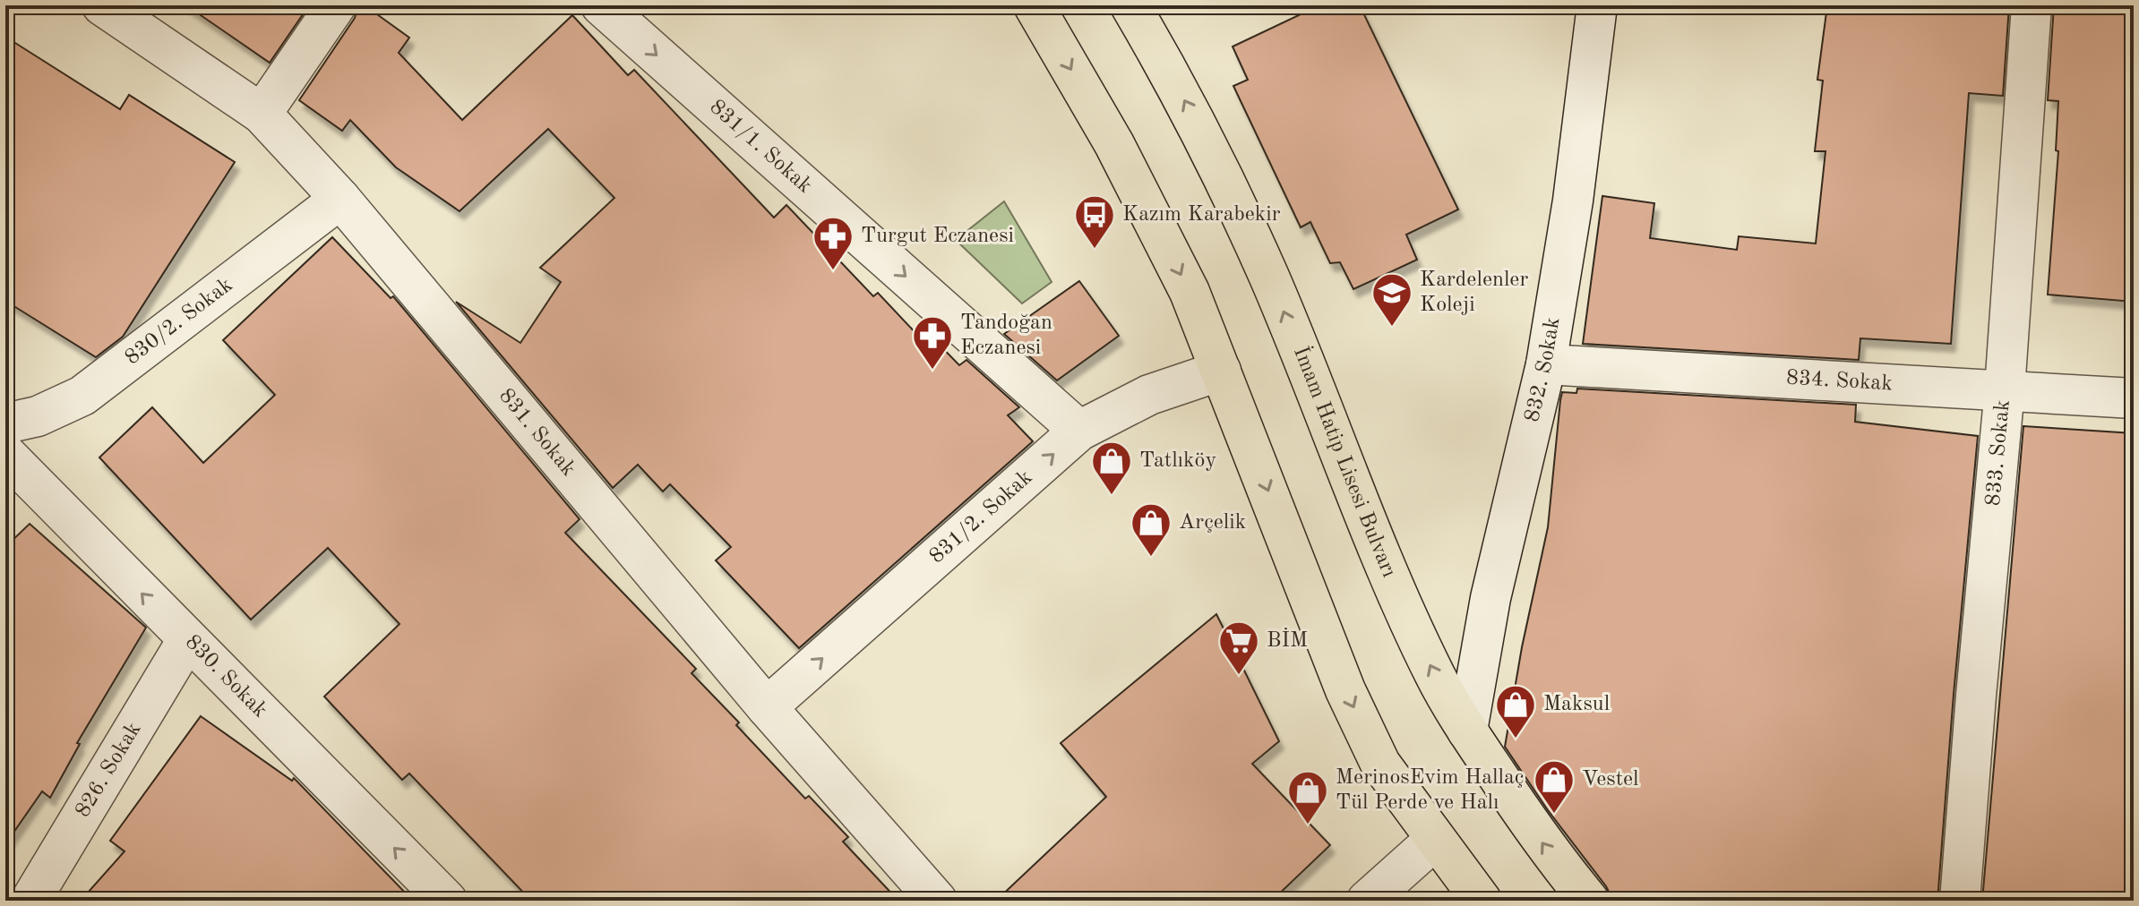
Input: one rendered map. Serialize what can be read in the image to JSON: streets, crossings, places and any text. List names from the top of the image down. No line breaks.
{"streets":{"main road":["İmam Hatip Lisesi Bulvarı"],"street":["831/1. Sokak","830/2. Sokak","832. Sokak","834. Sokak","831. Sokak","833. Sokak","831/2. Sokak","830. Sokak","826. Sokak"]},"crossings":[["831/1. Sokak","831/2. Sokak"],["830/2. Sokak","831. Sokak"],["832. Sokak","834. Sokak"],["832. Sokak","İmam Hatip Lisesi Bulvarı"],["834. Sokak","833. Sokak"],["831. Sokak","831/2. Sokak"],["830. Sokak","826. Sokak"]],"one_way":["831/1. Sokak","831/2. Sokak","830. Sokak"],"places":{"bus stop":["Kazım Karabekir"],"pharmacy":["Turgut Eczanesi","Tandoğan Eczanesi"],"school or university":["Kardelenler Koleji"],"shop":["Tatlıköy","Arçelik","Maksul","Vestel","MerinosEvim Hallaç Tül Perde ve Halı"],"supermarket":["BİM"]}}
